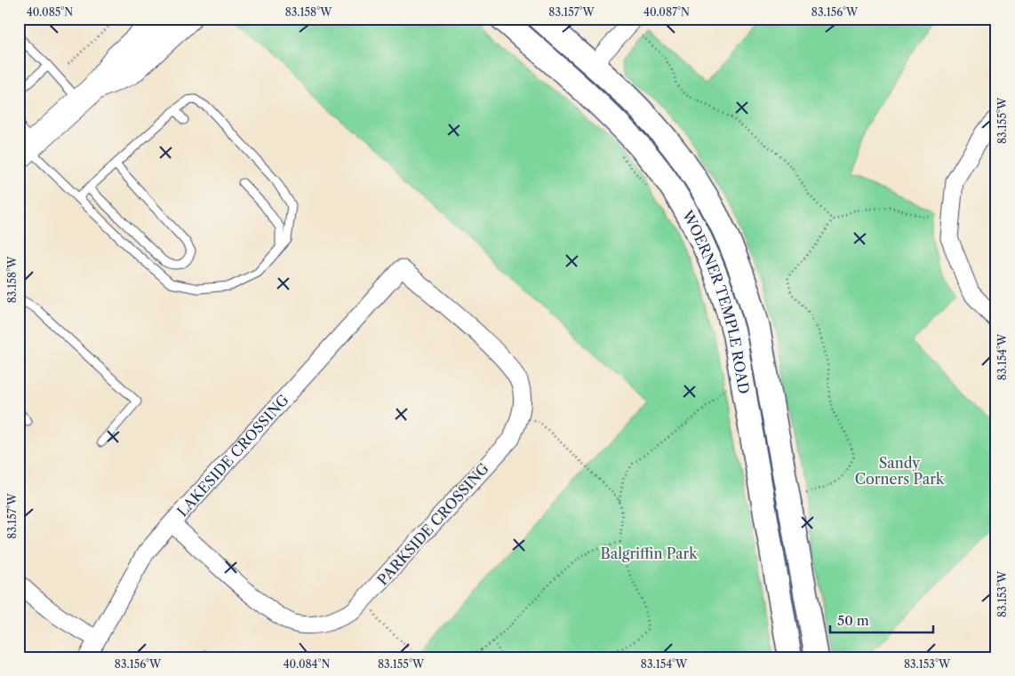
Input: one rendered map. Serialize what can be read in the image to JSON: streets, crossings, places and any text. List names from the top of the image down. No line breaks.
{"streets":{"main road":["WOERNER TEMPLE ROAD"],"street":["LAKESIDE CROSSING","PARKSIDE CROSSING"]},"crossings":[["LAKESIDE CROSSING","PARKSIDE CROSSING"]],"parks":["Sandy Corners Park","Balgriffin Park"],"scale_bar":"50 m","coordinates":["40.085°N","83.158°W","83.157°W","40.087°N","83.156°W","83.155°W","83.154°W","83.153°W","40.084°N"]}
